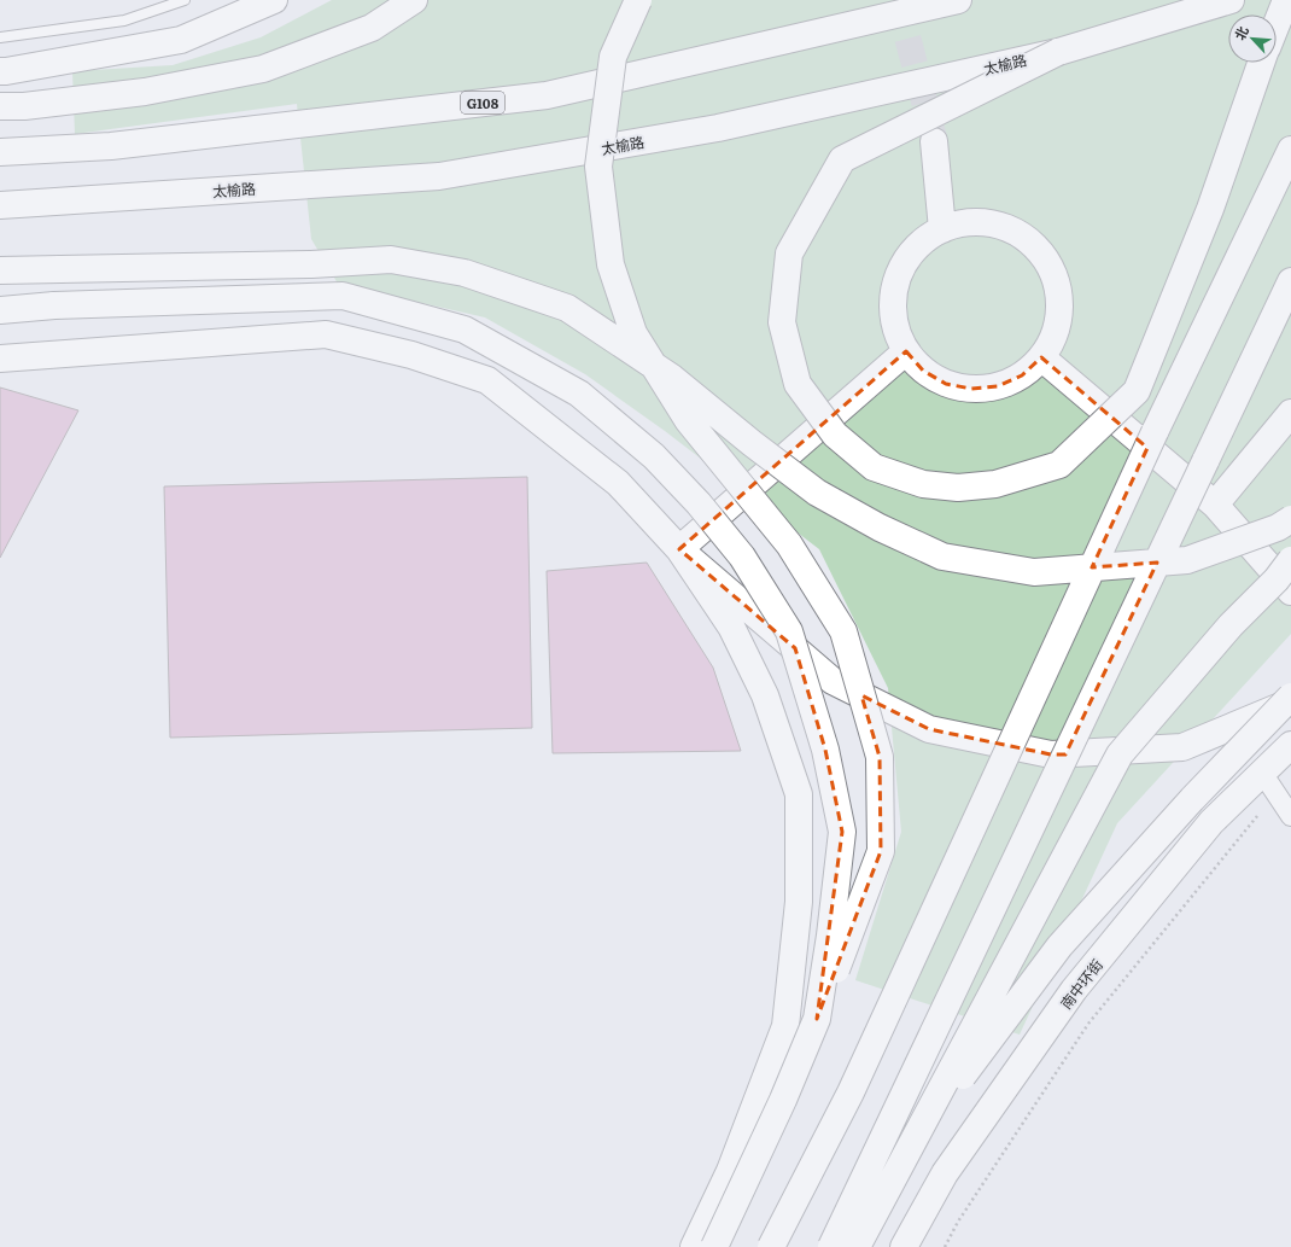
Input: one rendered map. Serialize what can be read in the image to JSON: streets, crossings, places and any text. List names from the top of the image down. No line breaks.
{"streets":{"main road":["太榆路","G108","南中环街"]},"north":"top left"}
